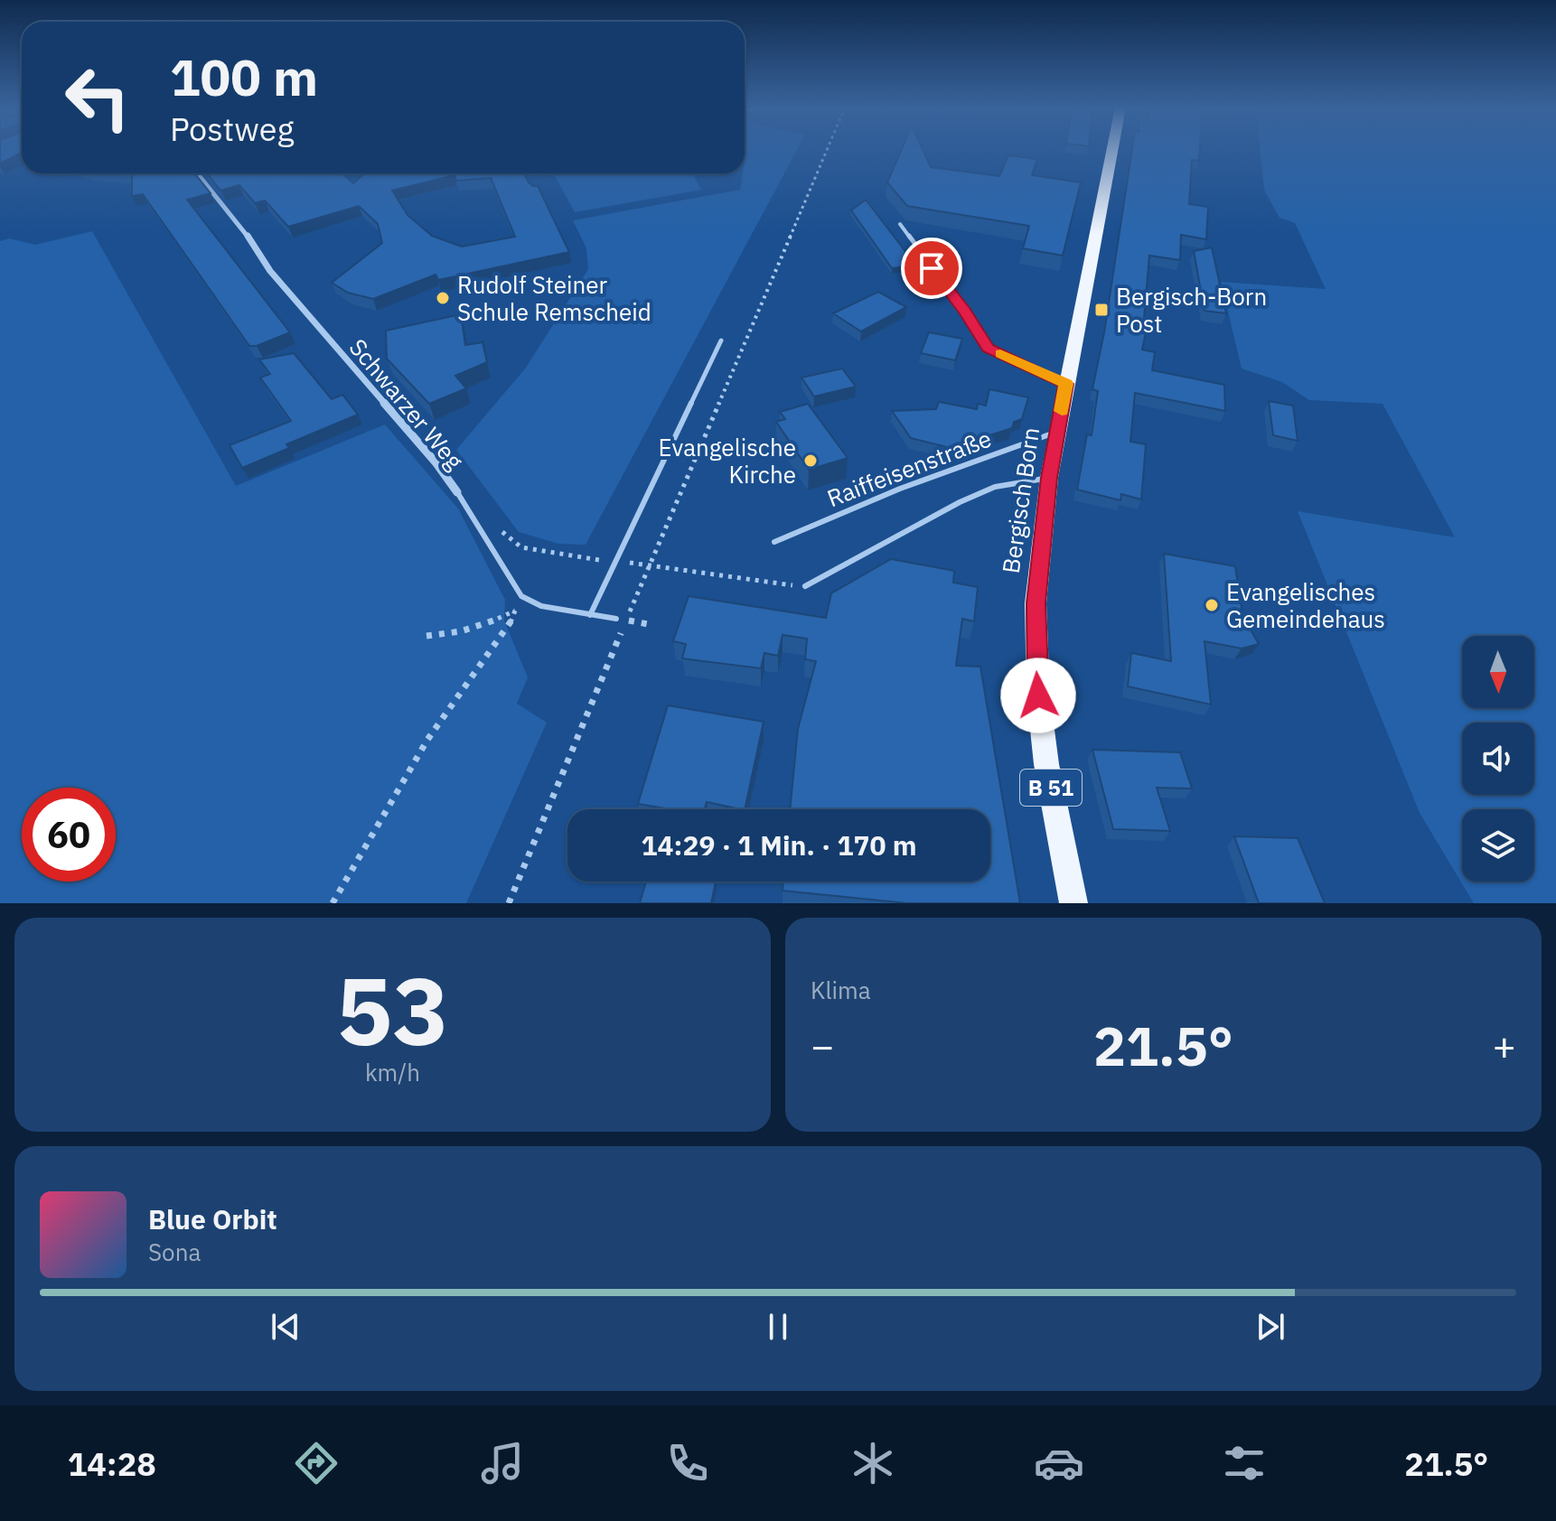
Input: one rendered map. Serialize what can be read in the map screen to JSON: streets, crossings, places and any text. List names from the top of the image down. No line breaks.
{"streets":{"main road":["Bergisch Born","B 51"],"street":["Schwarzer Weg"],"lane":["Raiffeisenstraße"]},"crossings":[["Raiffeisenstraße","Bergisch Born"]],"places":{"other":["Rudolf Steiner Schule Remscheid","Evangelische Kirche","Evangelisches Gemeindehaus"],"transit":["Bergisch-Born Post"]},"north":"bottom","page":{"turn":["100 m","Postweg"],"limit":"60","trip":"14:29 · 1 Min. · 170 m","tile":[["53","km/h"],"Klima"],"heat":["−","21.5°","+"],"song":["Blue Orbit","Sona"],"tabs":["14:28","21.5°"]}}
